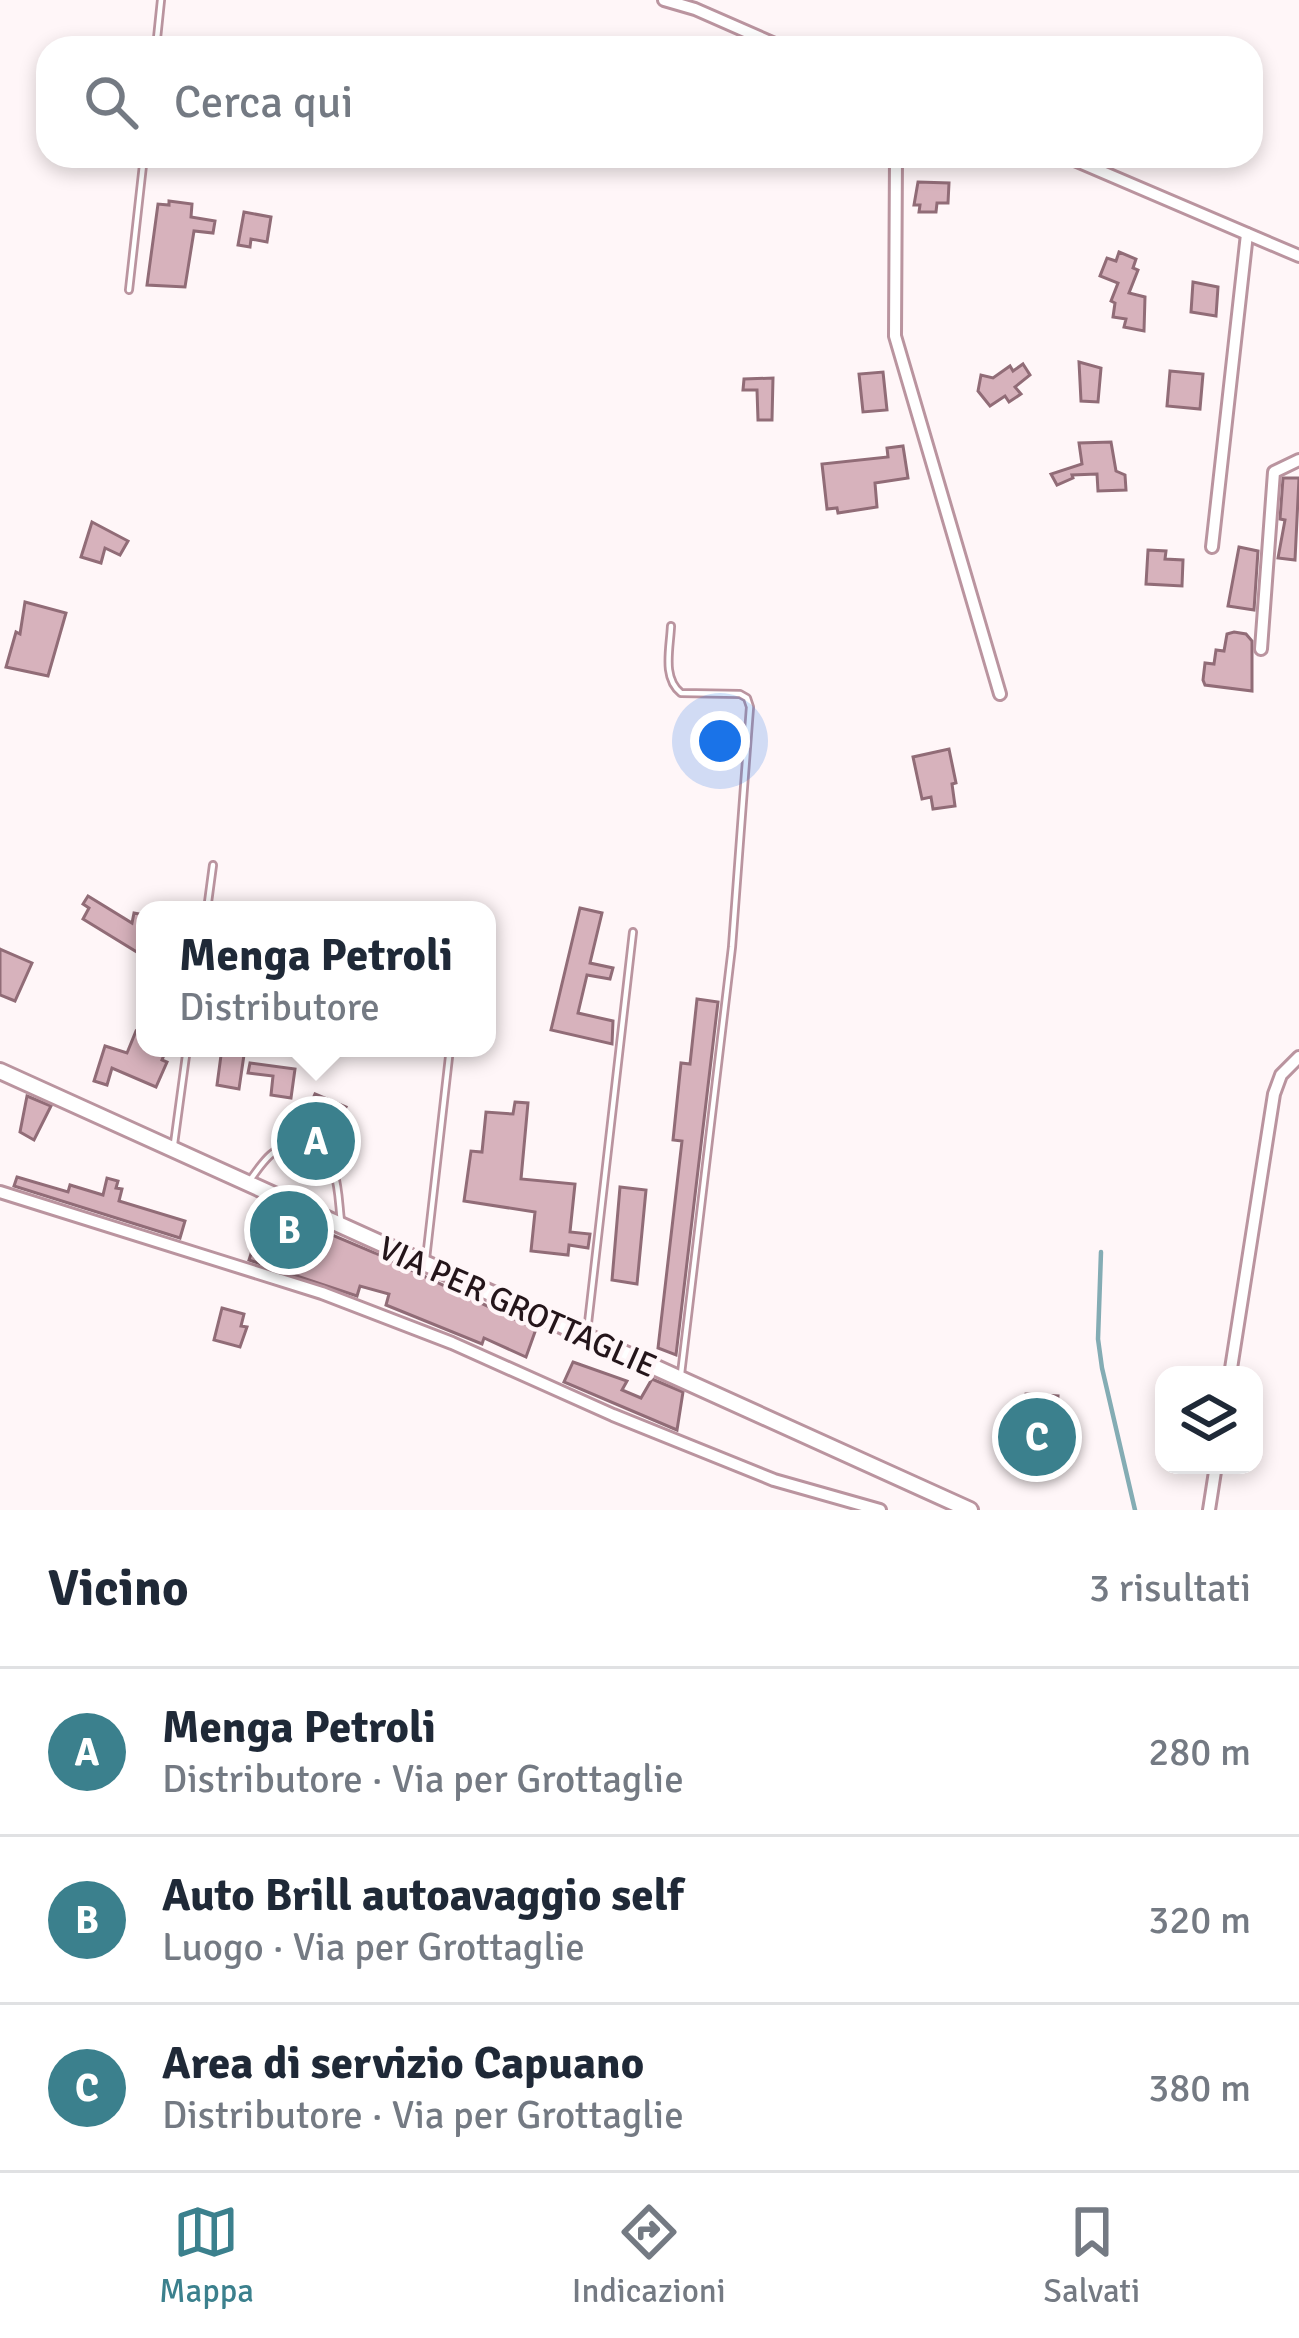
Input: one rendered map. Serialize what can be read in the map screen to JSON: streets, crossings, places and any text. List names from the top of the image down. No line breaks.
{"streets":{"street":["VIA PER GROTTAGLIE"]},"page":{"search":"Cerca qui","popup":["Menga Petroli","Distributore"],"pins":["A","B","C"],"heading":["Vicino","3 risultati"],"list":[{"mark":"A","name":"Menga Petroli","note":"Distributore · Via per Grottaglie","value":"280 m"},{"mark":"B","name":"Auto Brill autoavaggio self","note":"Luogo · Via per Grottaglie","value":"320 m"},{"mark":"C","name":"Area di servizio Capuano","note":"Distributore · Via per Grottaglie","value":"380 m"}],"nav":["Mappa","Indicazioni","Salvati"]}}
